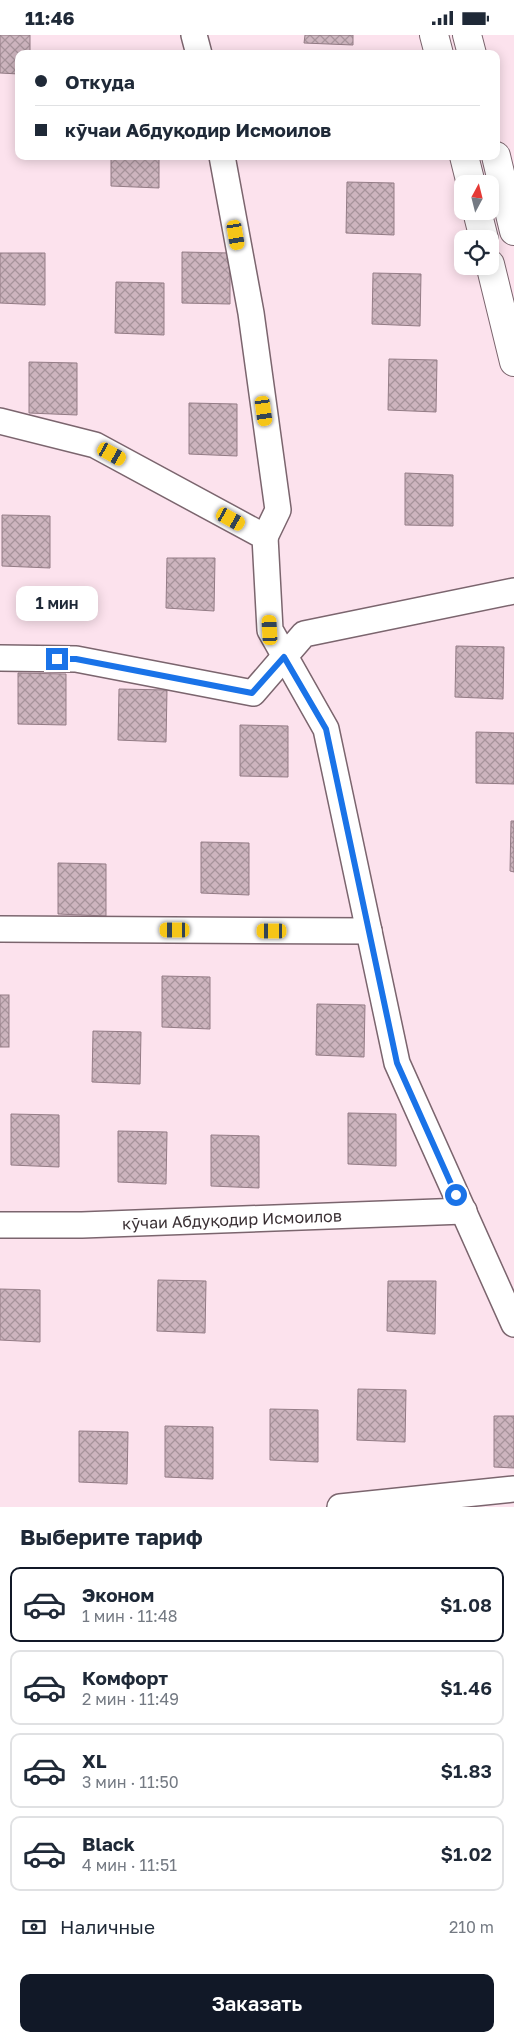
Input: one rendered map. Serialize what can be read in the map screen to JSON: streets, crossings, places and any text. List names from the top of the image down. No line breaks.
{"streets":{"street":["кӯчаи Абдуқодир Исмоилов"]},"north":"top","page":{"status":"11:46","banner":["Откуда","кӯчаи Абдуқодир Исмоилов"],"bubble":"1 мин","heading":"Выберите тариф","list":[{"name":"Эконом","note":"1 мин · 11:48","value":"$1.08"},{"name":"Комфорт","note":"2 мин · 11:49","value":"$1.46"},{"name":"XL","note":"3 мин · 11:50","value":"$1.83"},{"name":"Black","note":"4 мин · 11:51","value":"$1.02"}],"pay":["Наличные","210 m"],"buttons":"Заказать"}}
